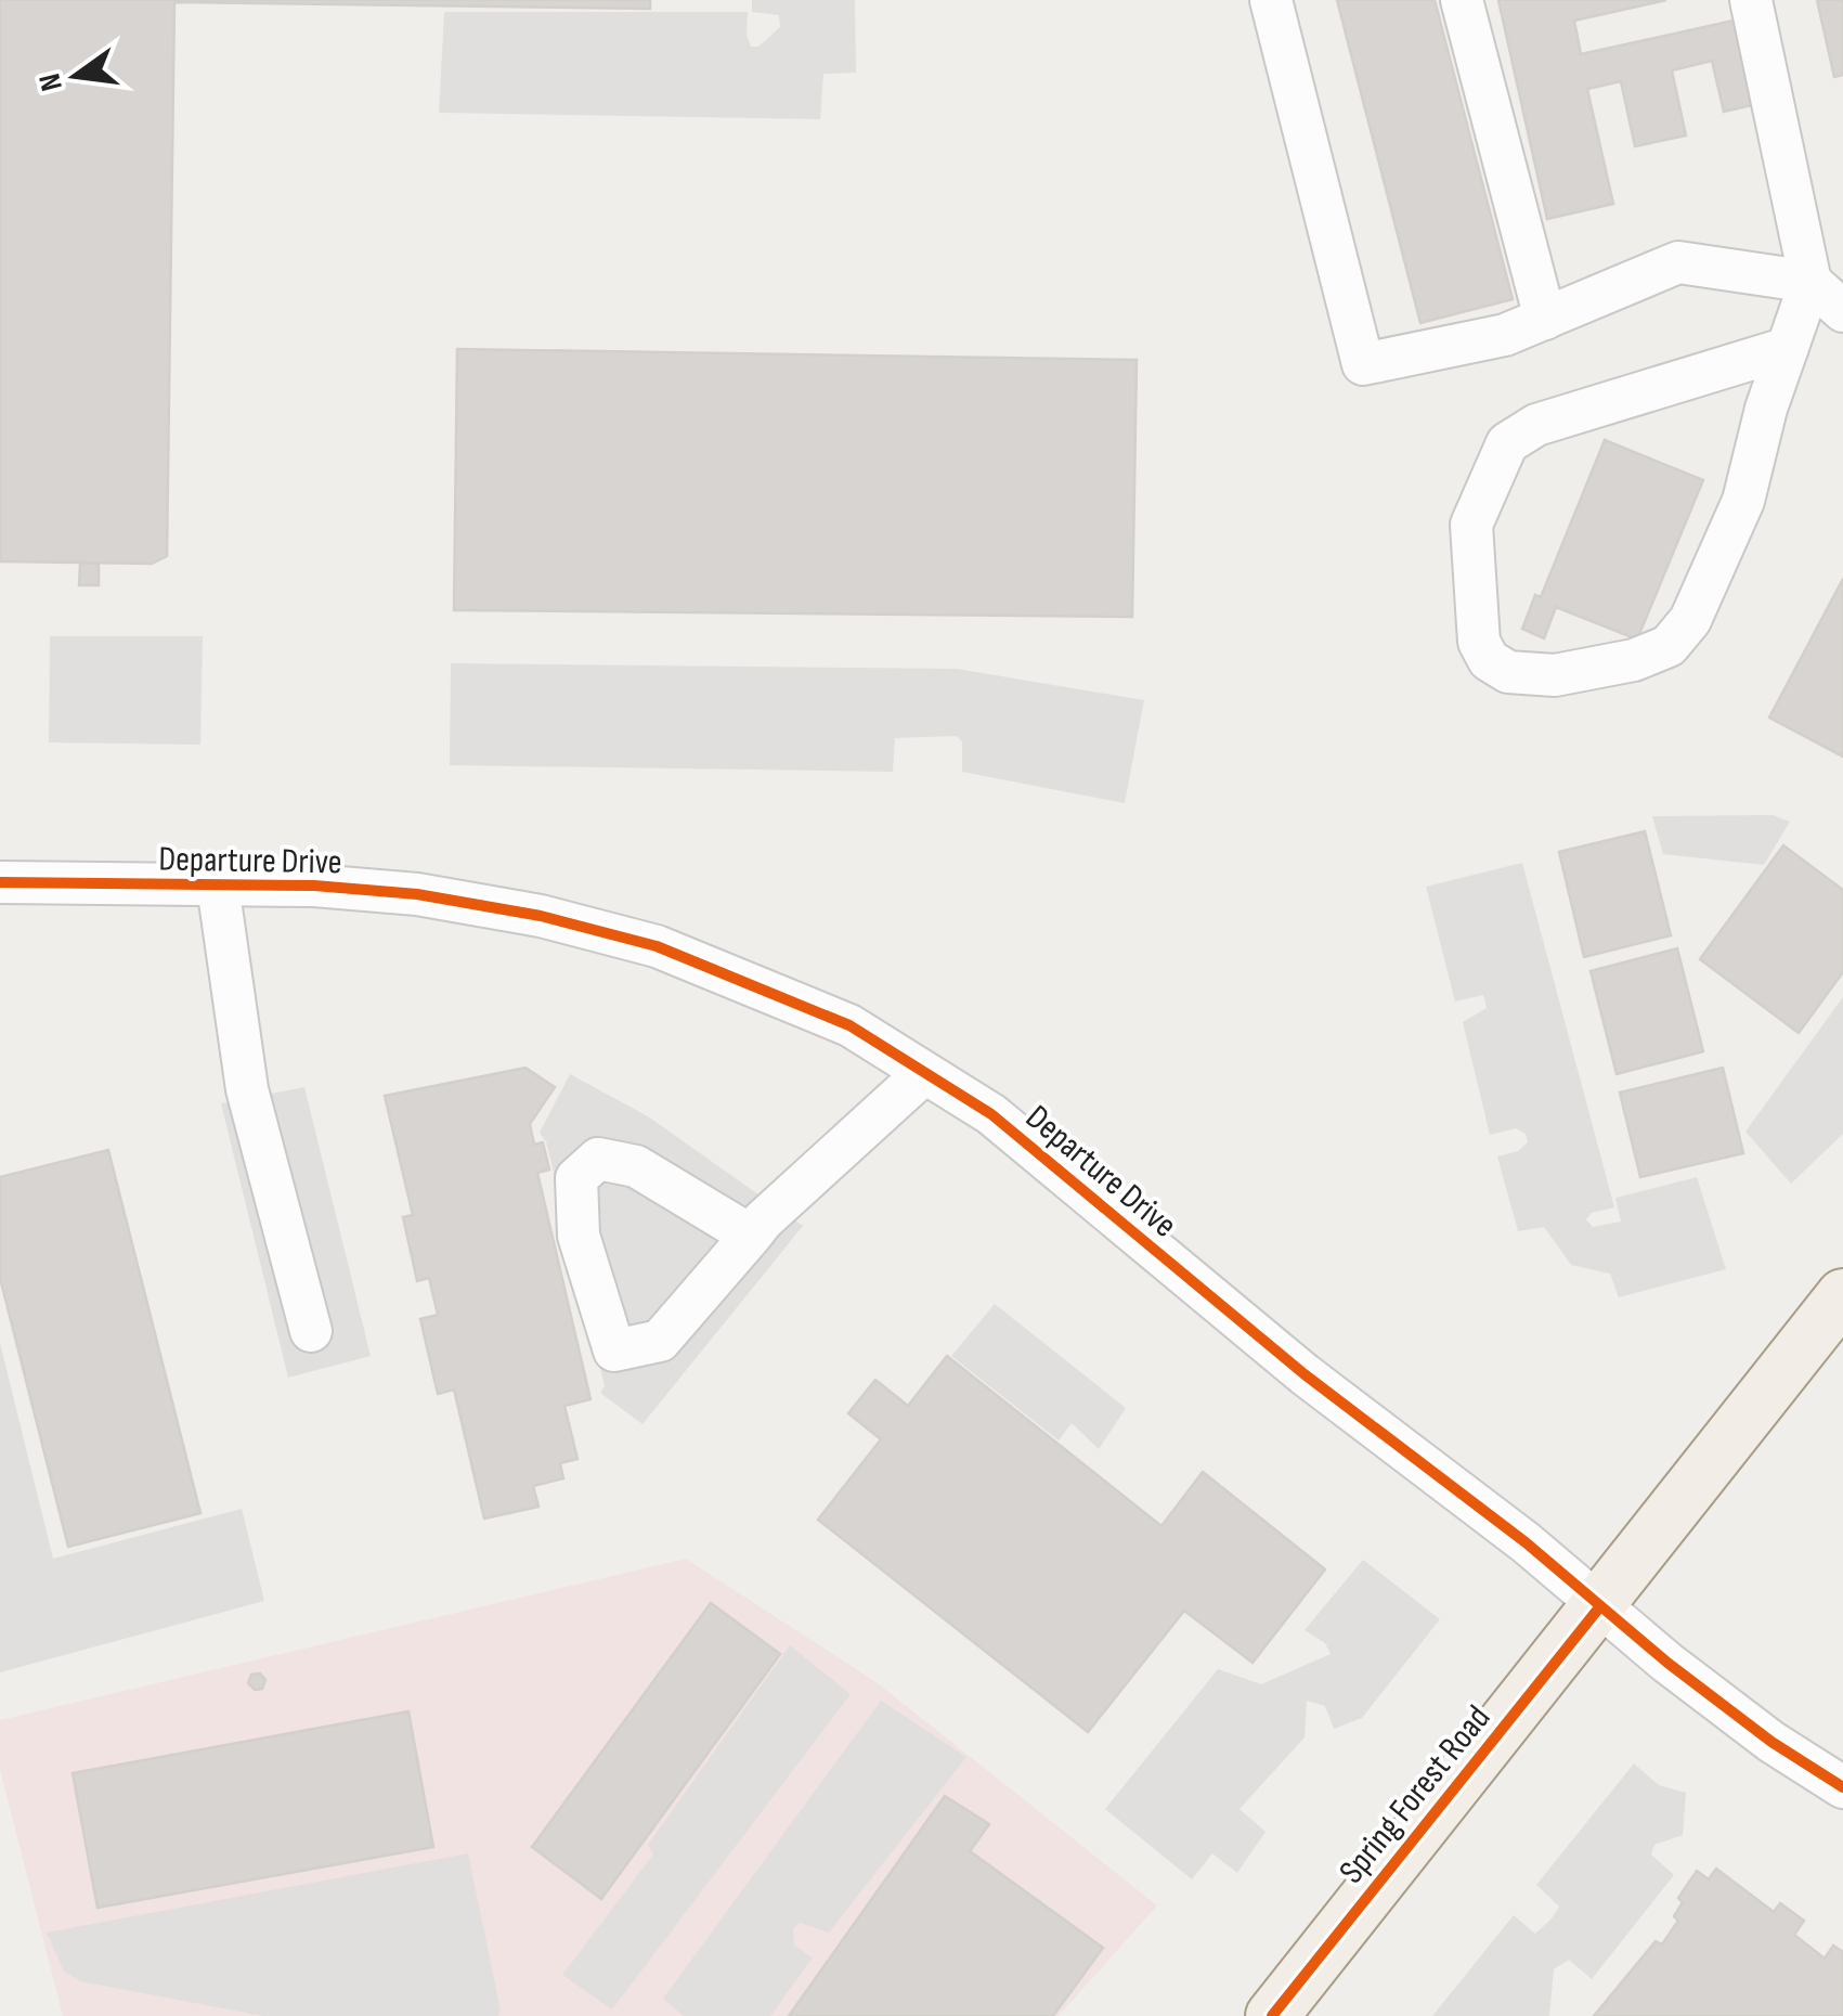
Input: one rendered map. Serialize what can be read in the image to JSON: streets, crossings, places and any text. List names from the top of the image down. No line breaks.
{"streets":{"main road":["Spring Forest Road"],"street":["Departure Drive"]},"crossings":[["Departure Drive","Spring Forest Road"]],"north":"left"}
